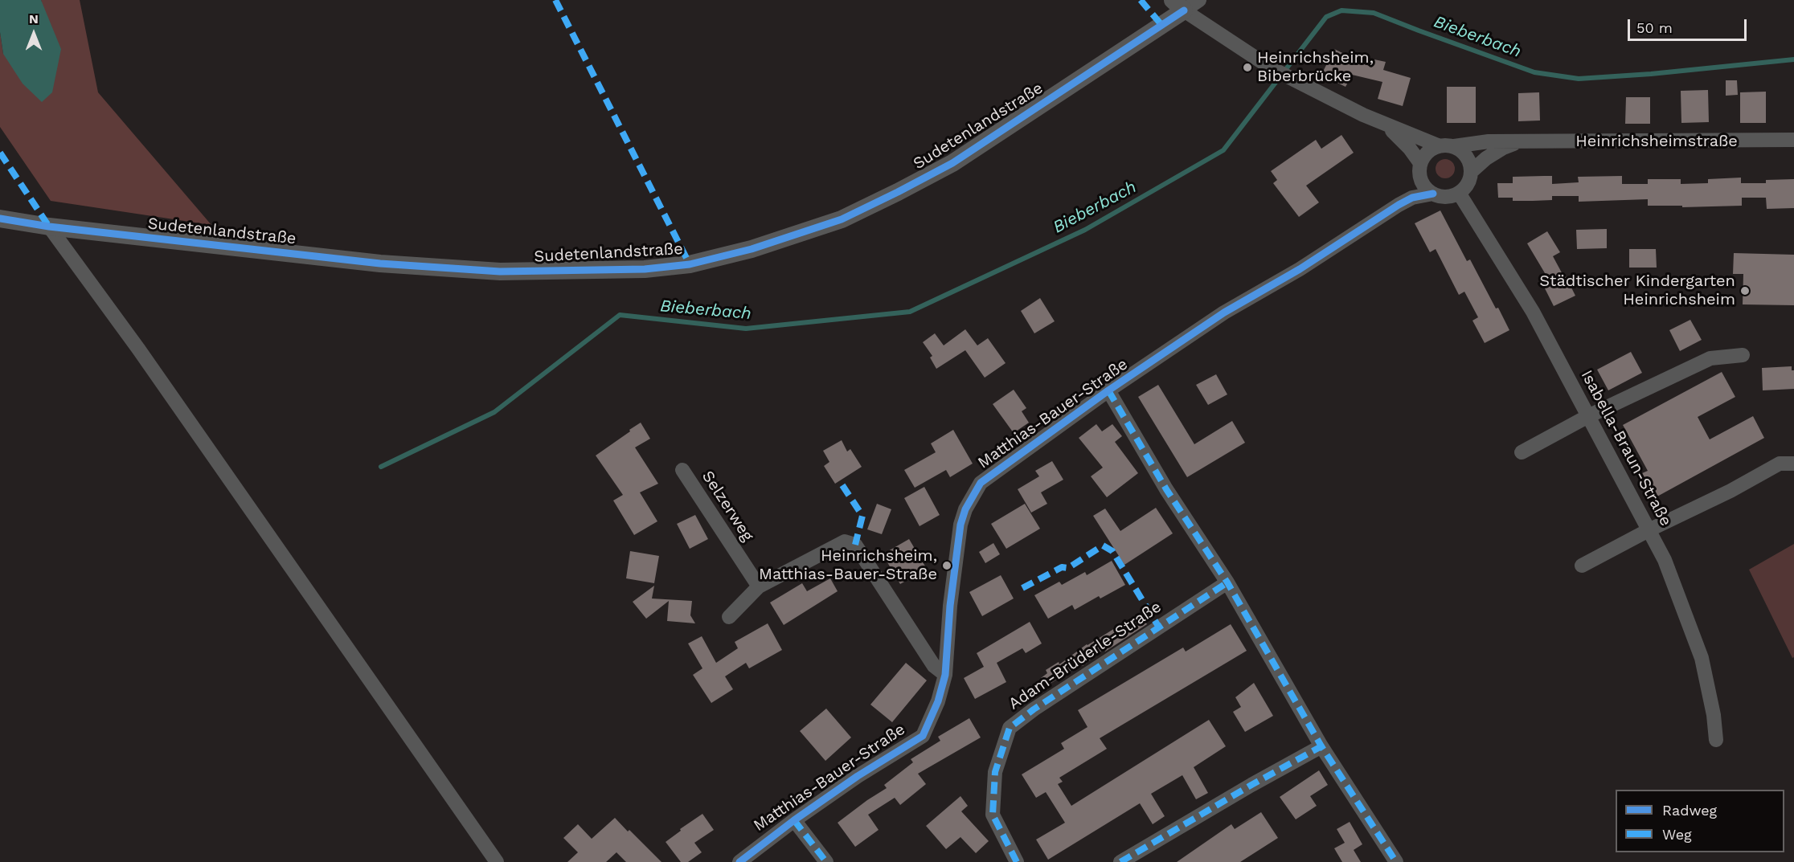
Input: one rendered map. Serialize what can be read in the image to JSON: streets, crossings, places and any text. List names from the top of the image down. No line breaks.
{"streets":{"street":["Sudetenlandstraße","Heinrichsheimstraße","Matthias-Bauer-Straße","Isabella-Braun-Straße","Selzerweg","Adam-Brüderle-Straße"]},"crossings":[["Sudetenlandstraße","Heinrichsheimstraße"],["Heinrichsheimstraße","Matthias-Bauer-Straße"],["Heinrichsheimstraße","Isabella-Braun-Straße"],["Matthias-Bauer-Straße","Isabella-Braun-Straße"]],"water":["Bieberbach"],"places":["Heinrichsheim, Biberbrücke","Städtischer Kindergarten Heinrichsheim","Heinrichsheim, Matthias-Bauer-Straße"],"legend":["Radweg","Weg"],"scale_bar":"50 m","north":"top"}
